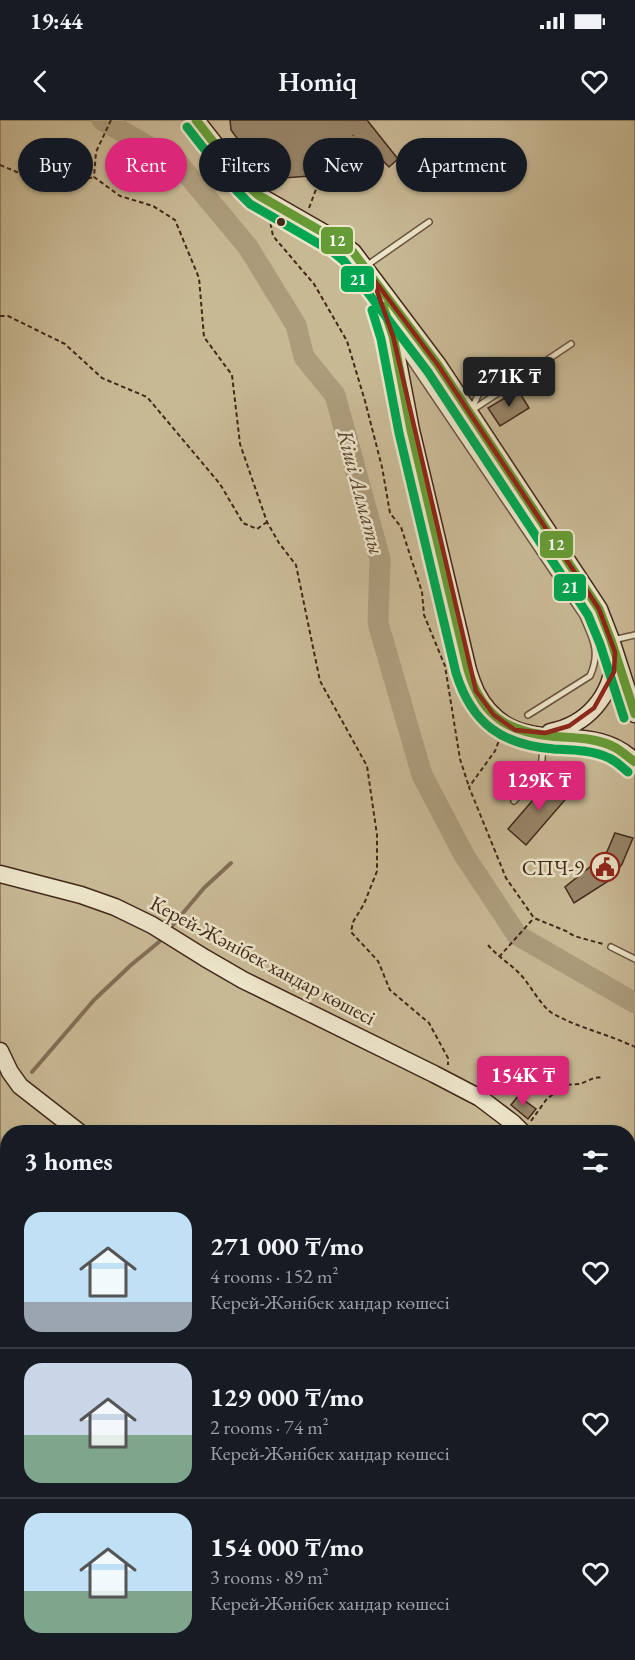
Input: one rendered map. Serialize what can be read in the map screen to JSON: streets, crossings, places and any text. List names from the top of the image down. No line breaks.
{"streets":{"main road":["Керей-Жәнібек хандар көшесі"]},"water":["Кіші Алматы"],"places":{"public building":["СПЧ-9"]},"lines":["transit line 12","transit line 21"],"page":{"status":"19:44","header":"Homiq","chip":["Buy","Rent","Filters","New","Apartment"],"price":["271K ₸","129K ₸","154K ₸"],"heading":"3 homes","list":[{"name":"271 000 ₸/mo","note":"4 rooms · 152 m² · Керей-Жәнібек хандар көшесі"},{"name":"129 000 ₸/mo","note":"2 rooms · 74 m² · Керей-Жәнібек хандар көшесі"},{"name":"154 000 ₸/mo","note":"3 rooms · 89 m² · Керей-Жәнібек хандар көшесі"}]}}
